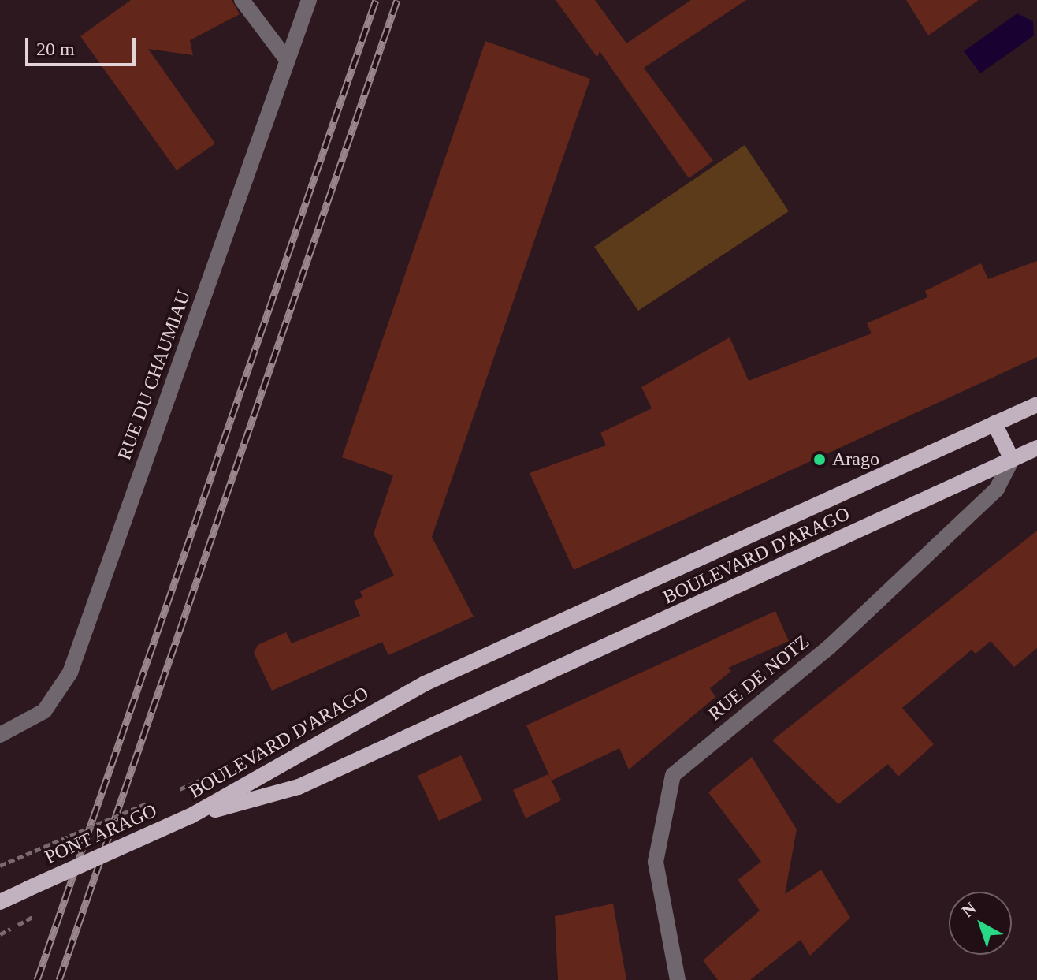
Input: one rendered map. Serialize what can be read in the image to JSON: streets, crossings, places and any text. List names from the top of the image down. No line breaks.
{"streets":{"main road":["BOULEVARD D'ARAGO","PONT ARAGO"],"street":["RUE DU CHAUMIAU","RUE DE NOTZ"]},"crossings":[["BOULEVARD D'ARAGO","RUE DE NOTZ"],["BOULEVARD D'ARAGO","PONT ARAGO"]],"places":["Arago"],"scale_bar":"20 m","north":"top left"}
